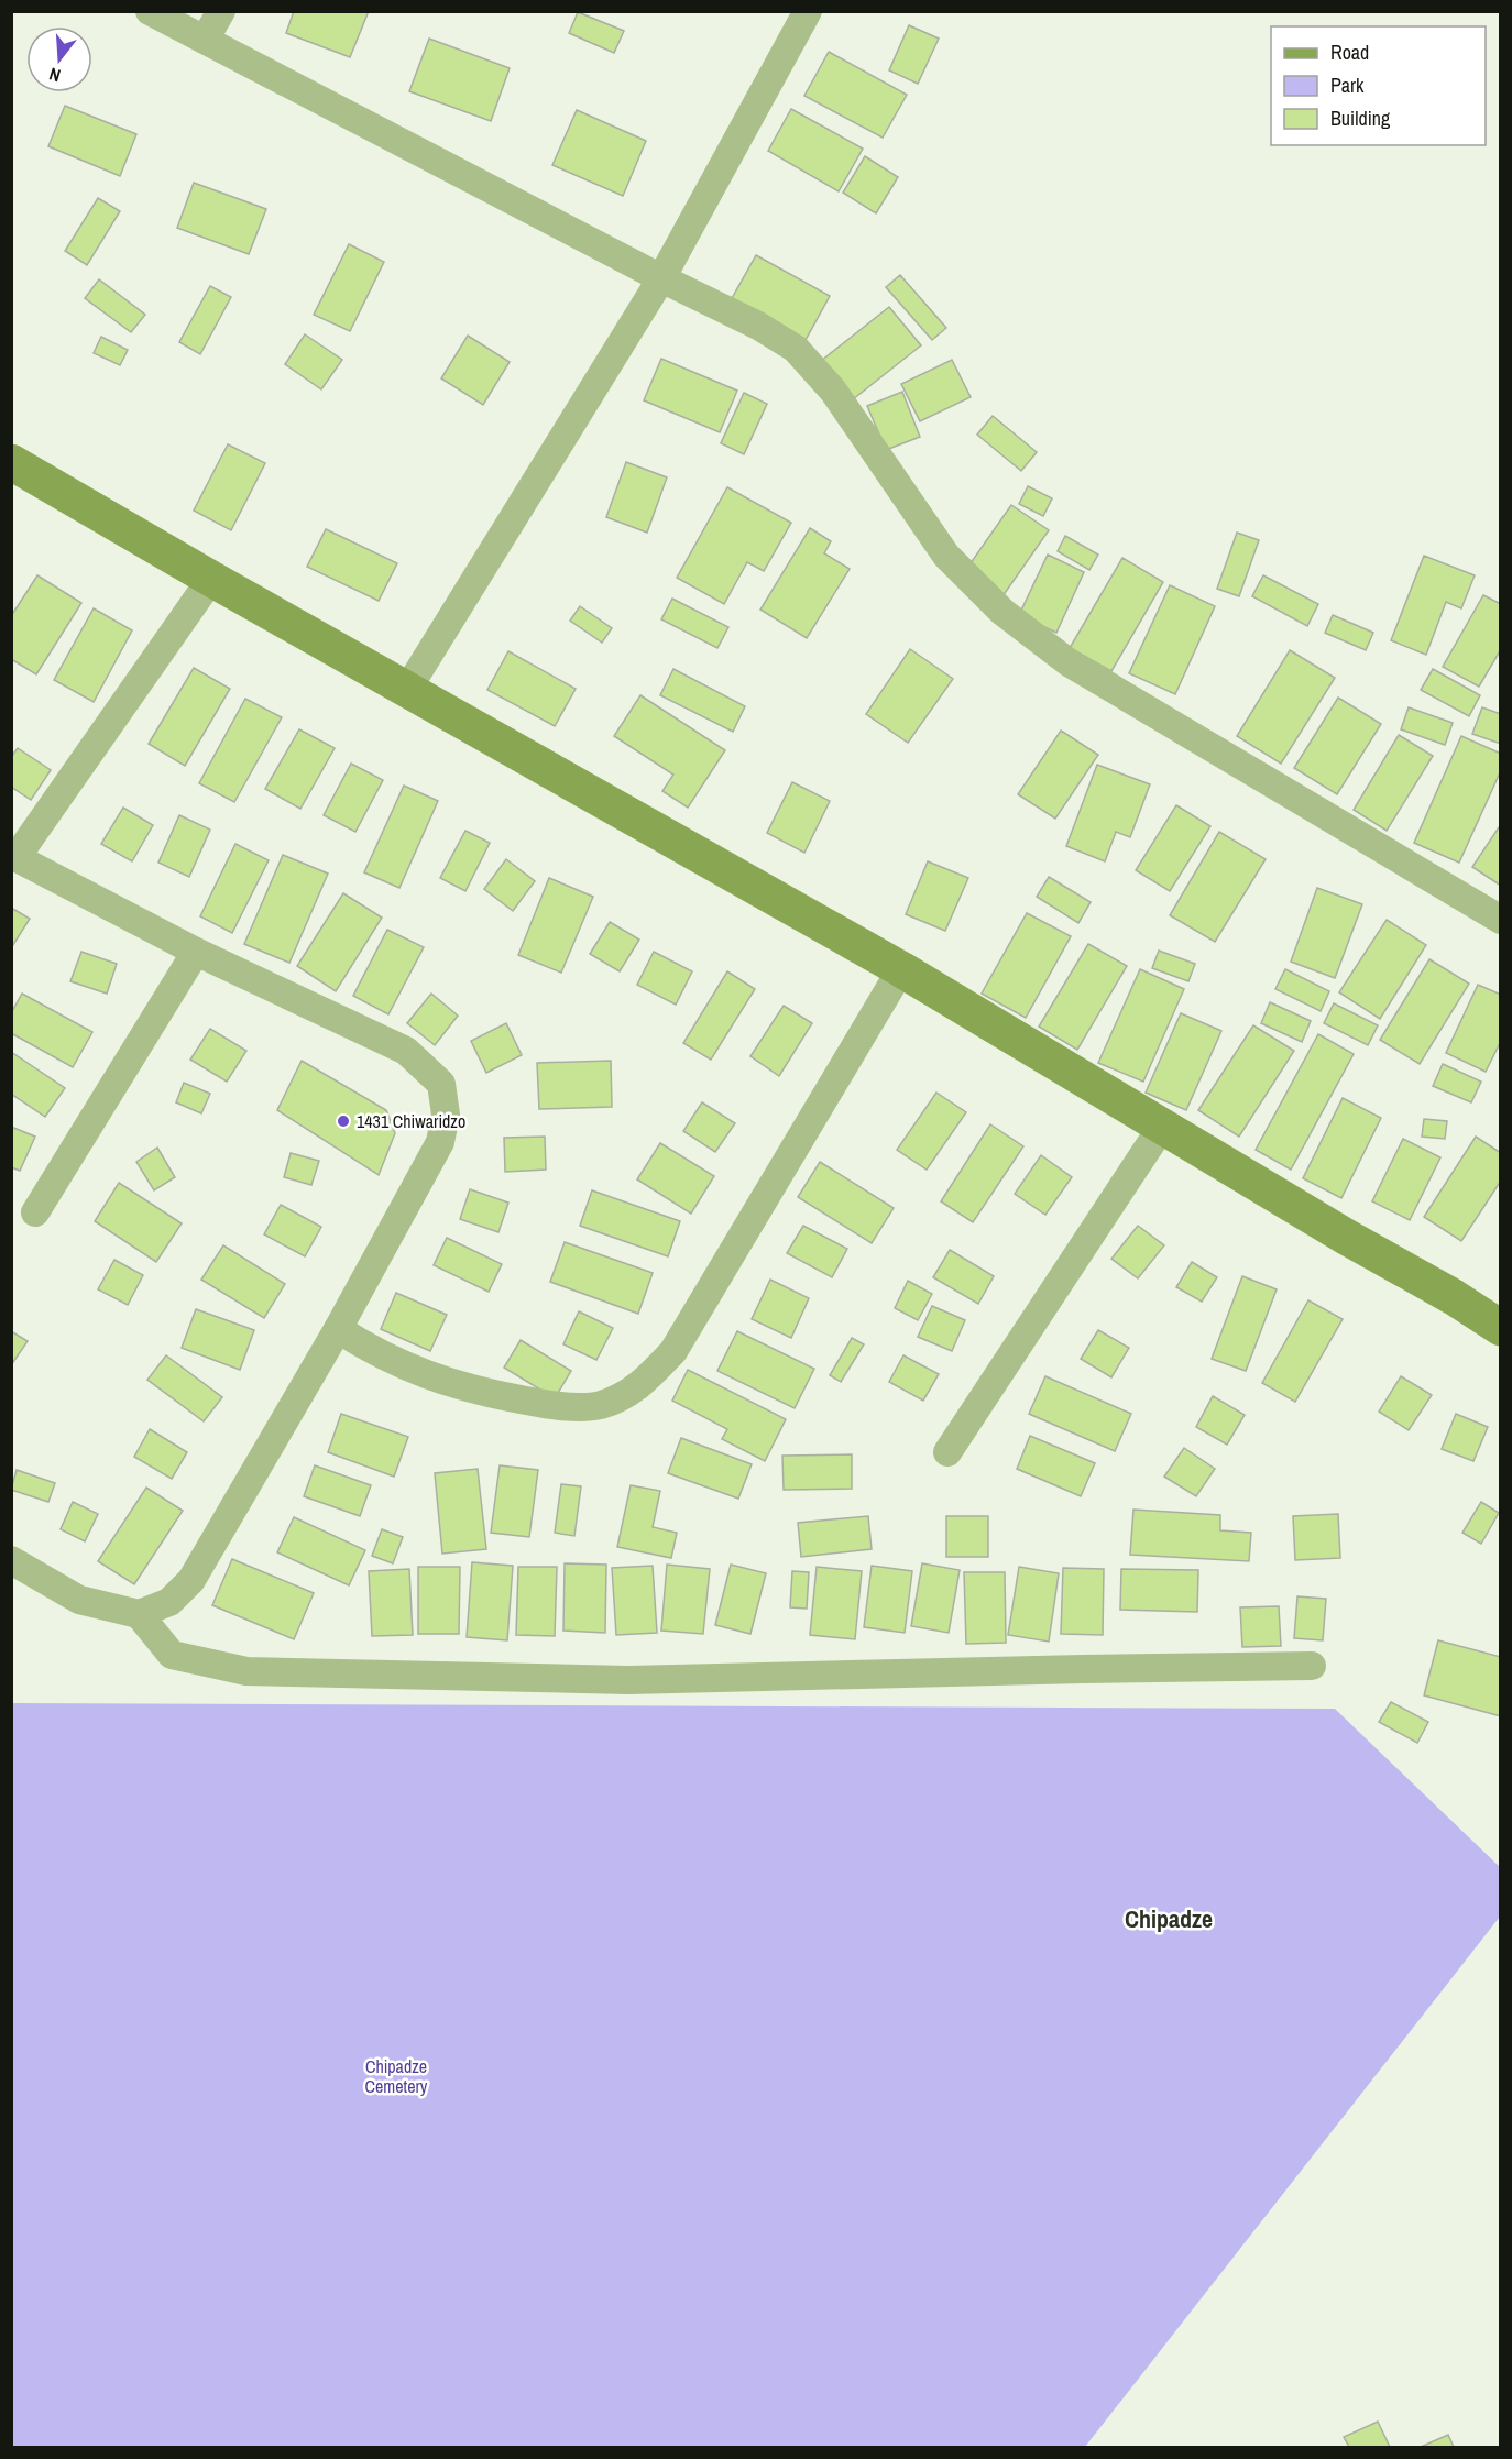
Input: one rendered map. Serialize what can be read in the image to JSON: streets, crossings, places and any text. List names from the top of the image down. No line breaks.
{"districts":["Chipadze"],"parks":["Chipadze Cemetery"],"places":["1431 Chiwaridzo"],"legend":["Road","Park","Building"],"north":"bottom"}
